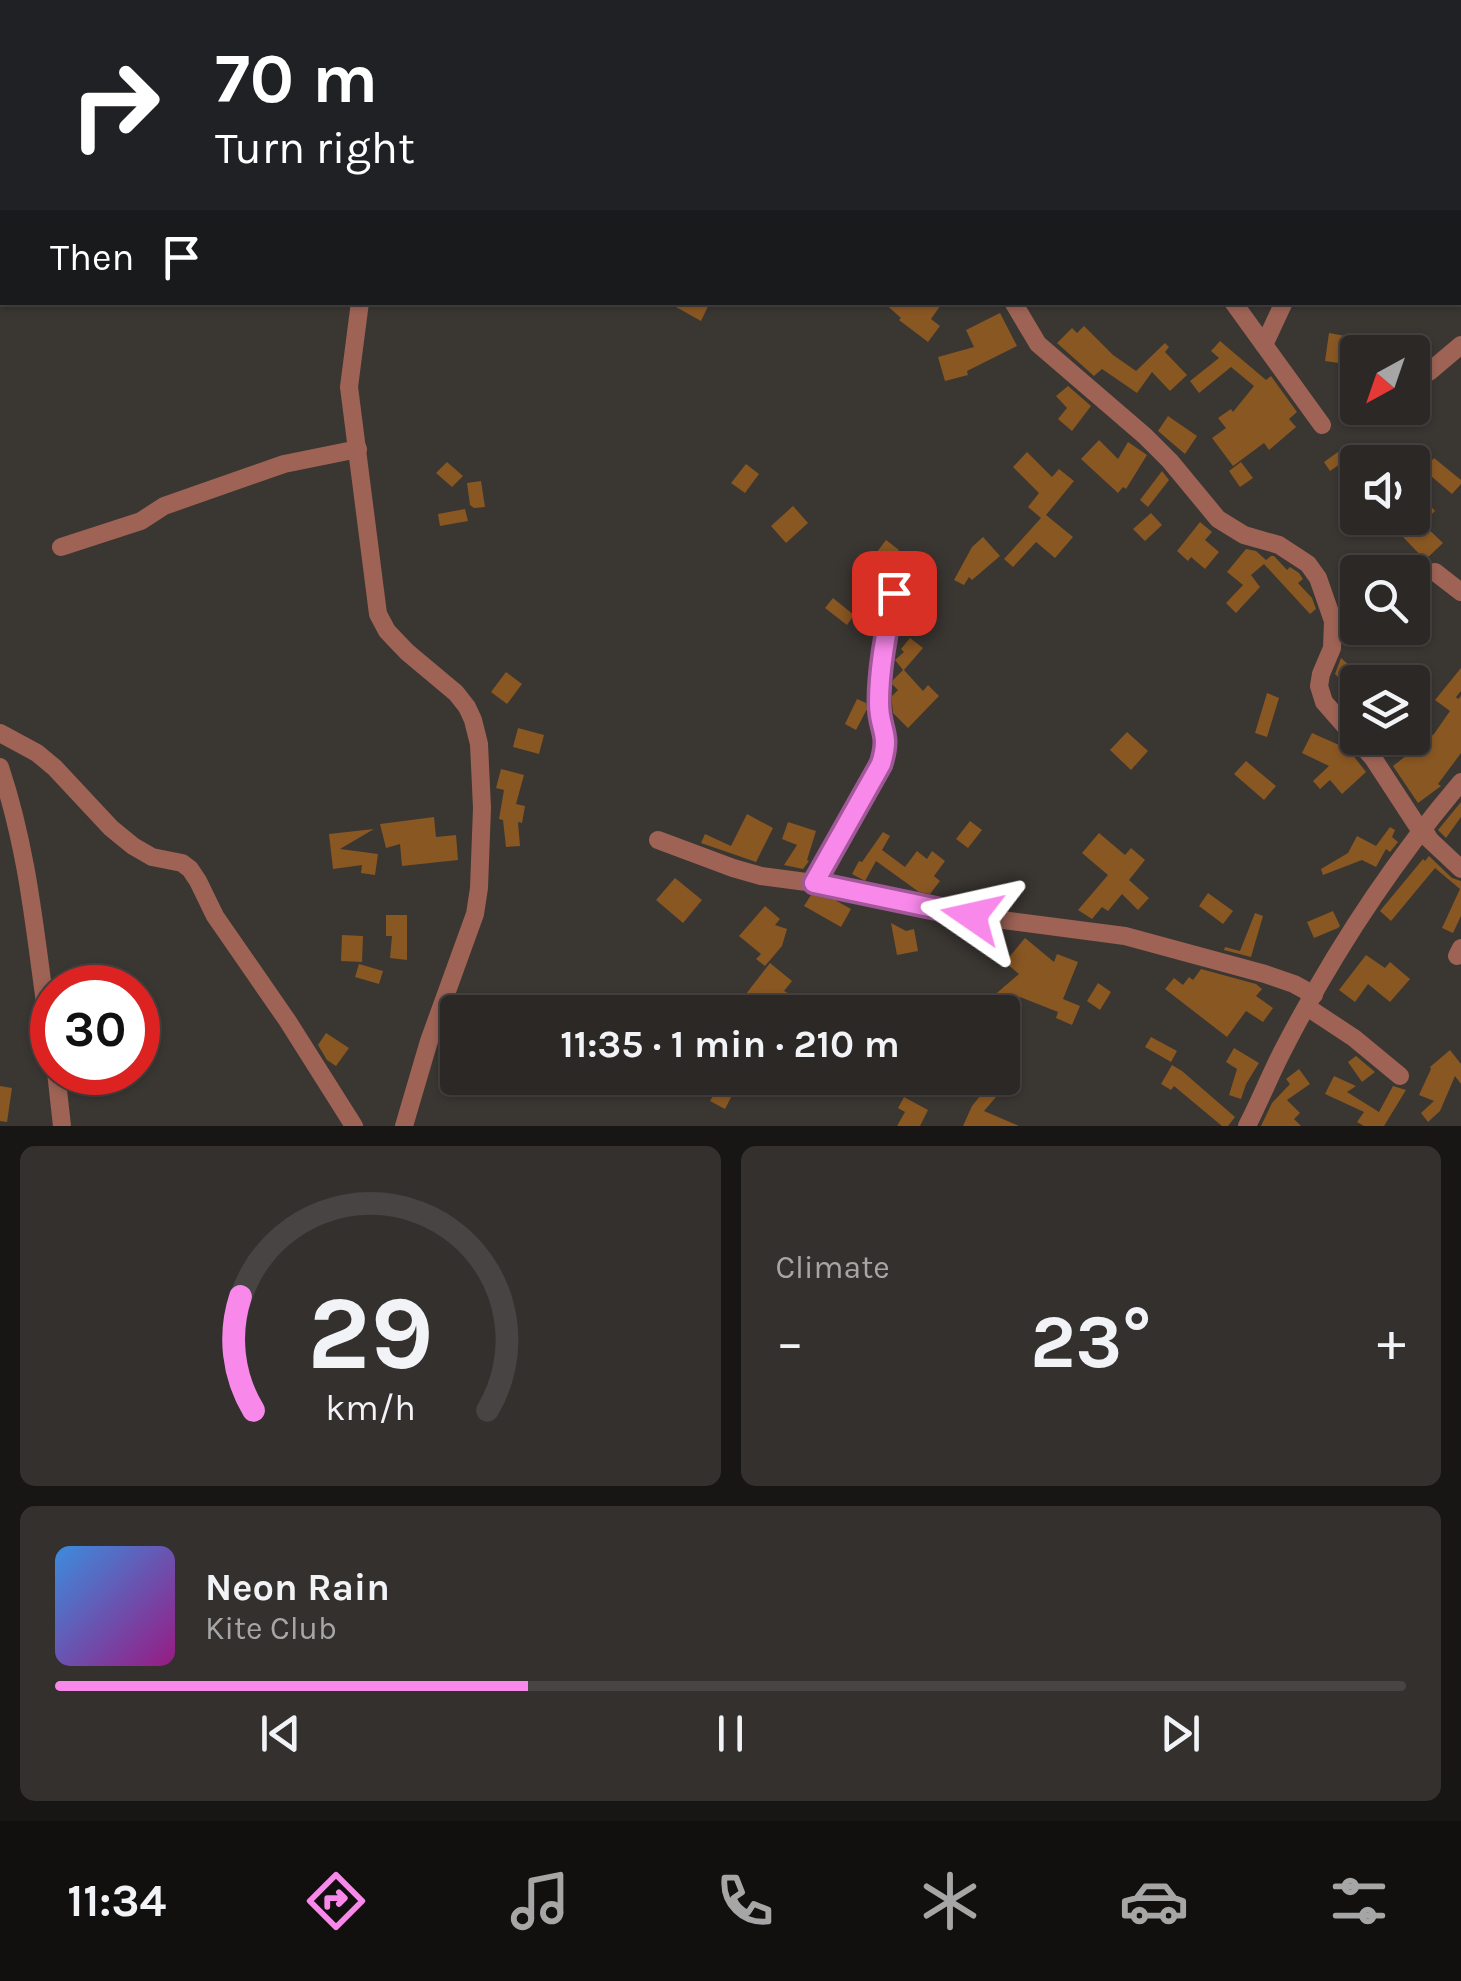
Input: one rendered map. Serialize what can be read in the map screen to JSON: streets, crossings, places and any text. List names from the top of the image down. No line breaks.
{"north":"bottom left","page":{"turn":["70 m","Turn right"],"then":"Then","limit":"30","trip":"11:35 · 1 min · 210 m","tile":"Climate","heat":["−","23°","+"],"song":["Neon Rain","Kite Club"],"tabs":"11:34","gauge":["29","km/h"]}}
